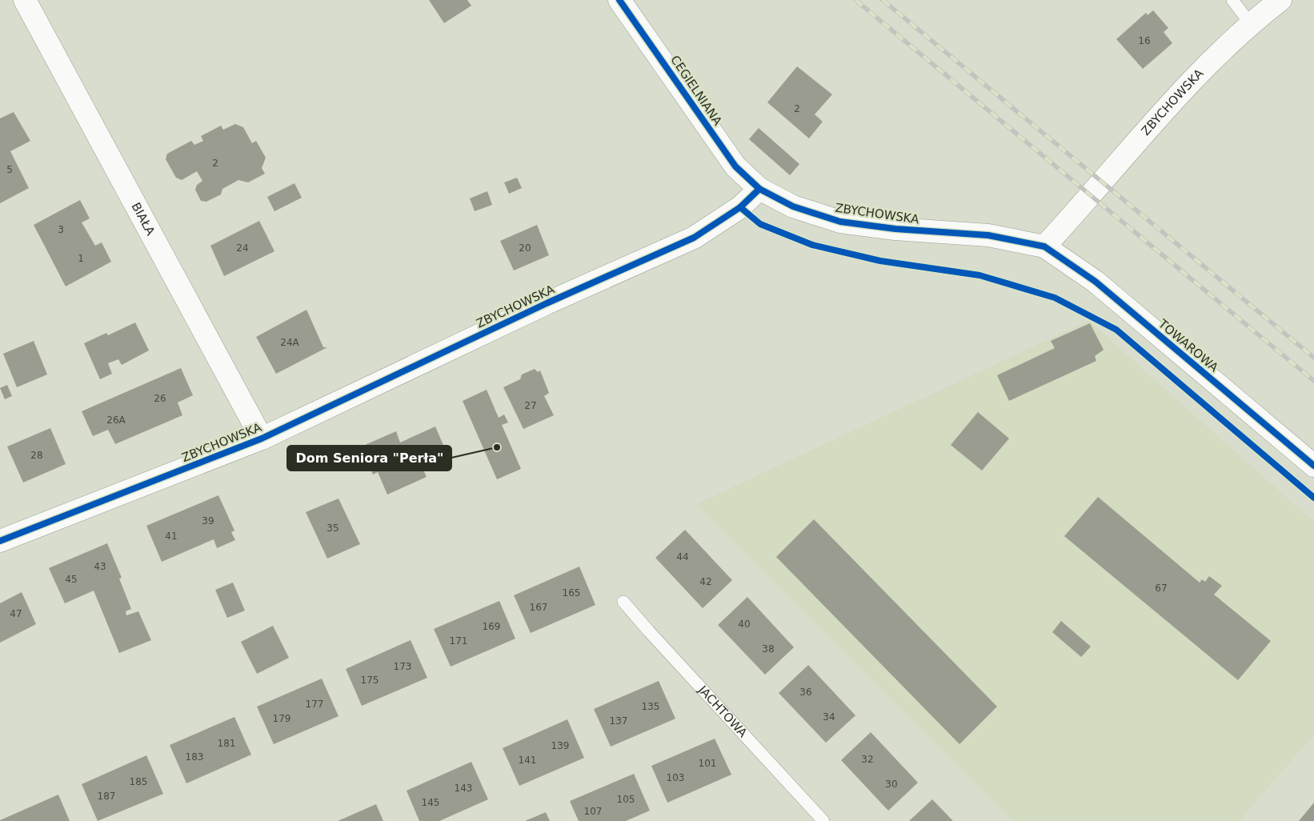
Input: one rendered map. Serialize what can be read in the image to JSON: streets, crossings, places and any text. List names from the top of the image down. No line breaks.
{"streets":{"street":["CEGIELNIANA","ZBYCHOWSKA","BIAŁA","TOWAROWA"],"lane":["JACHTOWA"]},"crossings":[["CEGIELNIANA","ZBYCHOWSKA"],["ZBYCHOWSKA","BIAŁA"],["ZBYCHOWSKA","TOWAROWA"]],"places":["Dom Seniora \"Perła\""],"house_numbers":["16","2","2","5","3","24","20","1","24A","26","27","26A","28","39","35","41","44","43","45","42","67","165","167","47","40","169","171","38","173","175","36","177","135","34","179","137","181","139","183","32","141","101","103","185","30","143","187","105","145","107"]}
